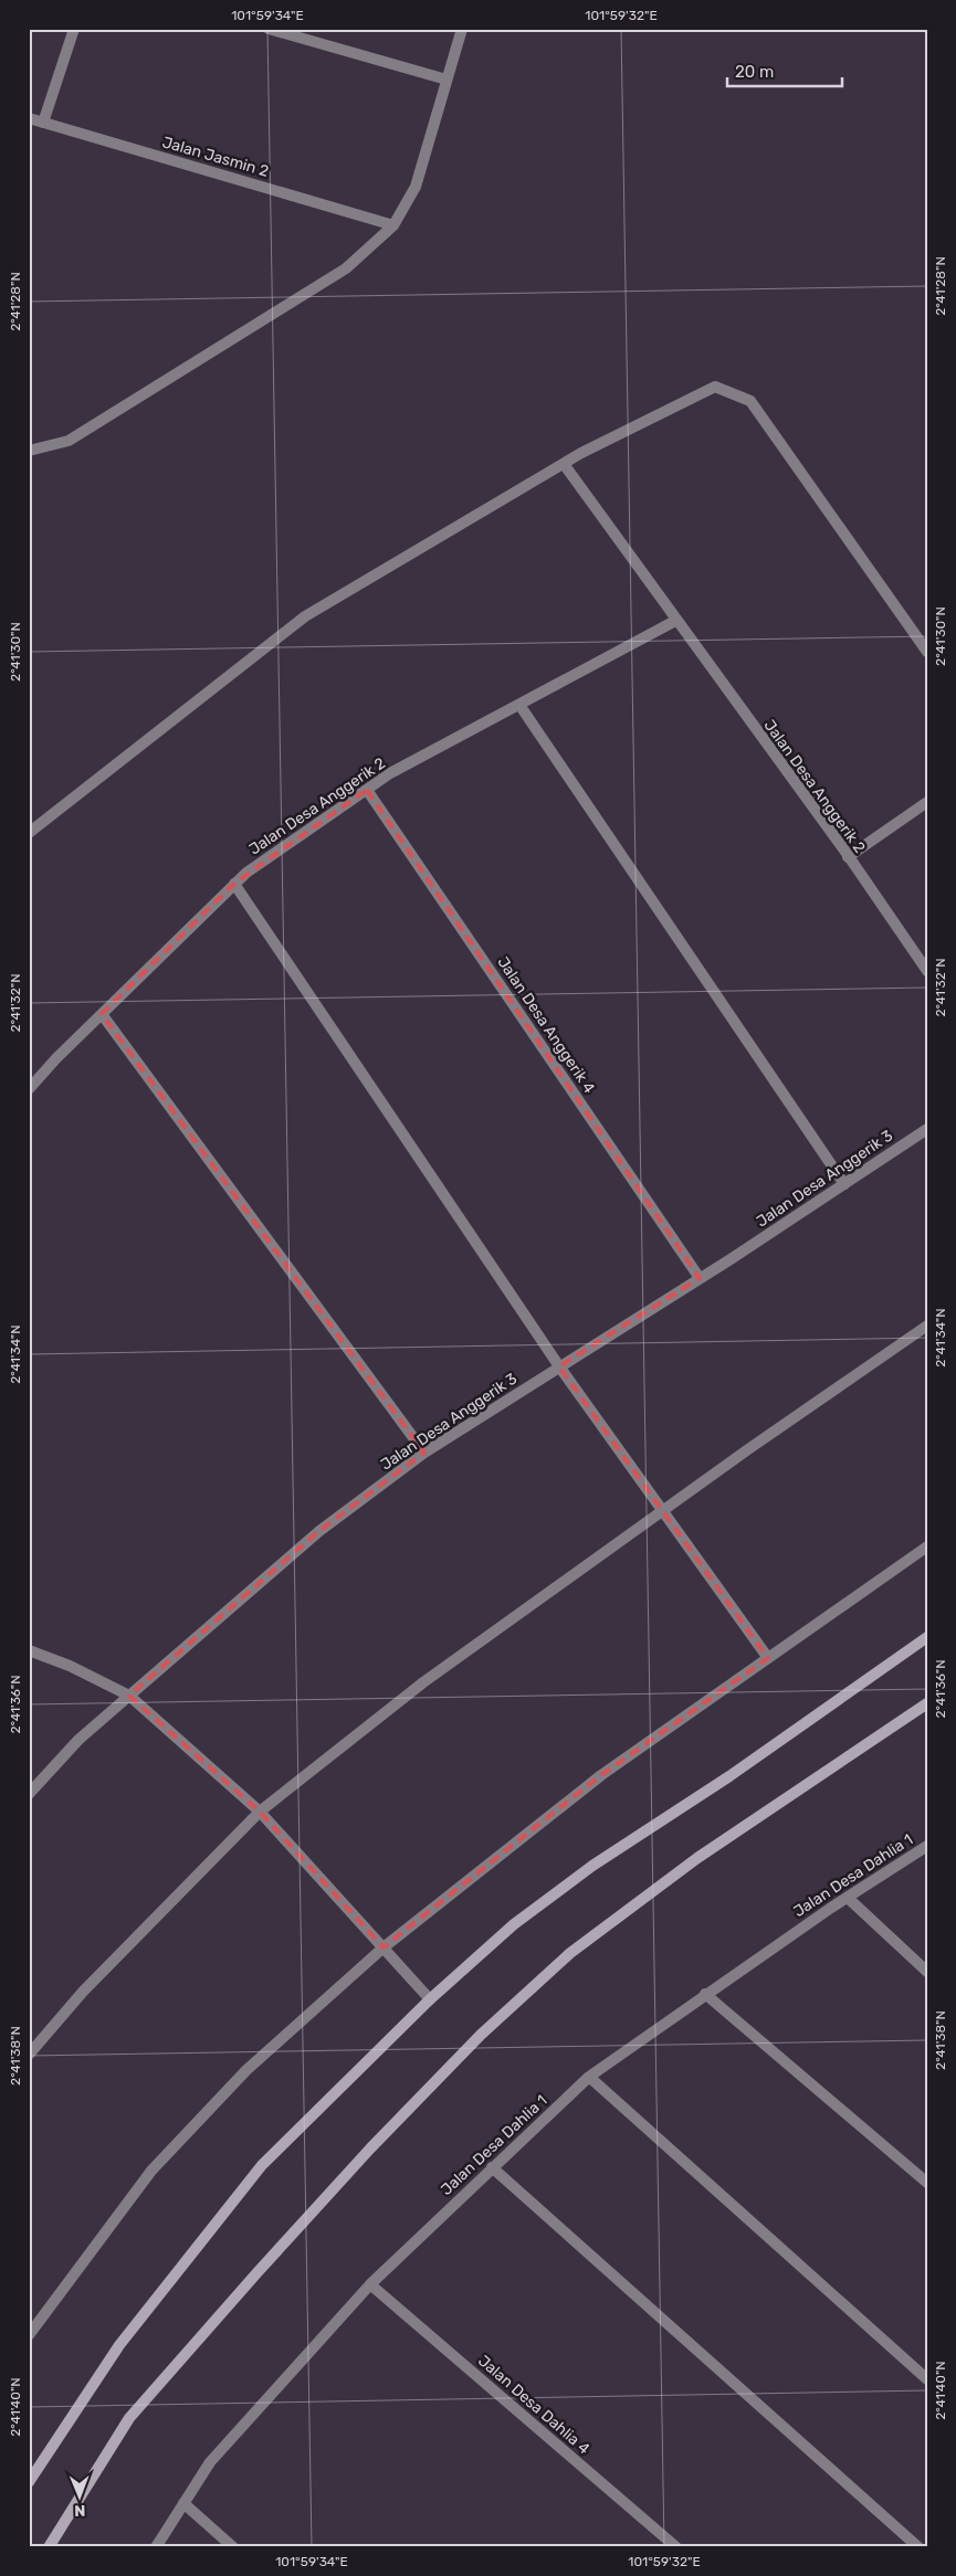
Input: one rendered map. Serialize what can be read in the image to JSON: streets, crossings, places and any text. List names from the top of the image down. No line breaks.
{"streets":{"street":["Jalan Jasmin 2","Jalan Desa Anggerik 2","Jalan Desa Anggerik 4","Jalan Desa Anggerik 3","Jalan Desa Dahlia 1","Jalan Desa Dahlia 4"]},"crossings":[["Jalan Desa Anggerik 2","Jalan Desa Anggerik 4"],["Jalan Desa Anggerik 4","Jalan Desa Anggerik 3"],["Jalan Desa Dahlia 1","Jalan Desa Dahlia 4"]],"scale_bar":"20 m","north":"bottom","coordinates":["101°59'34\"E","101°59'32\"E","2°41'28\"N","2°41'30\"N","2°41'32\"N","2°41'34\"N","2°41'36\"N","2°41'38\"N","2°41'40\"N"]}
